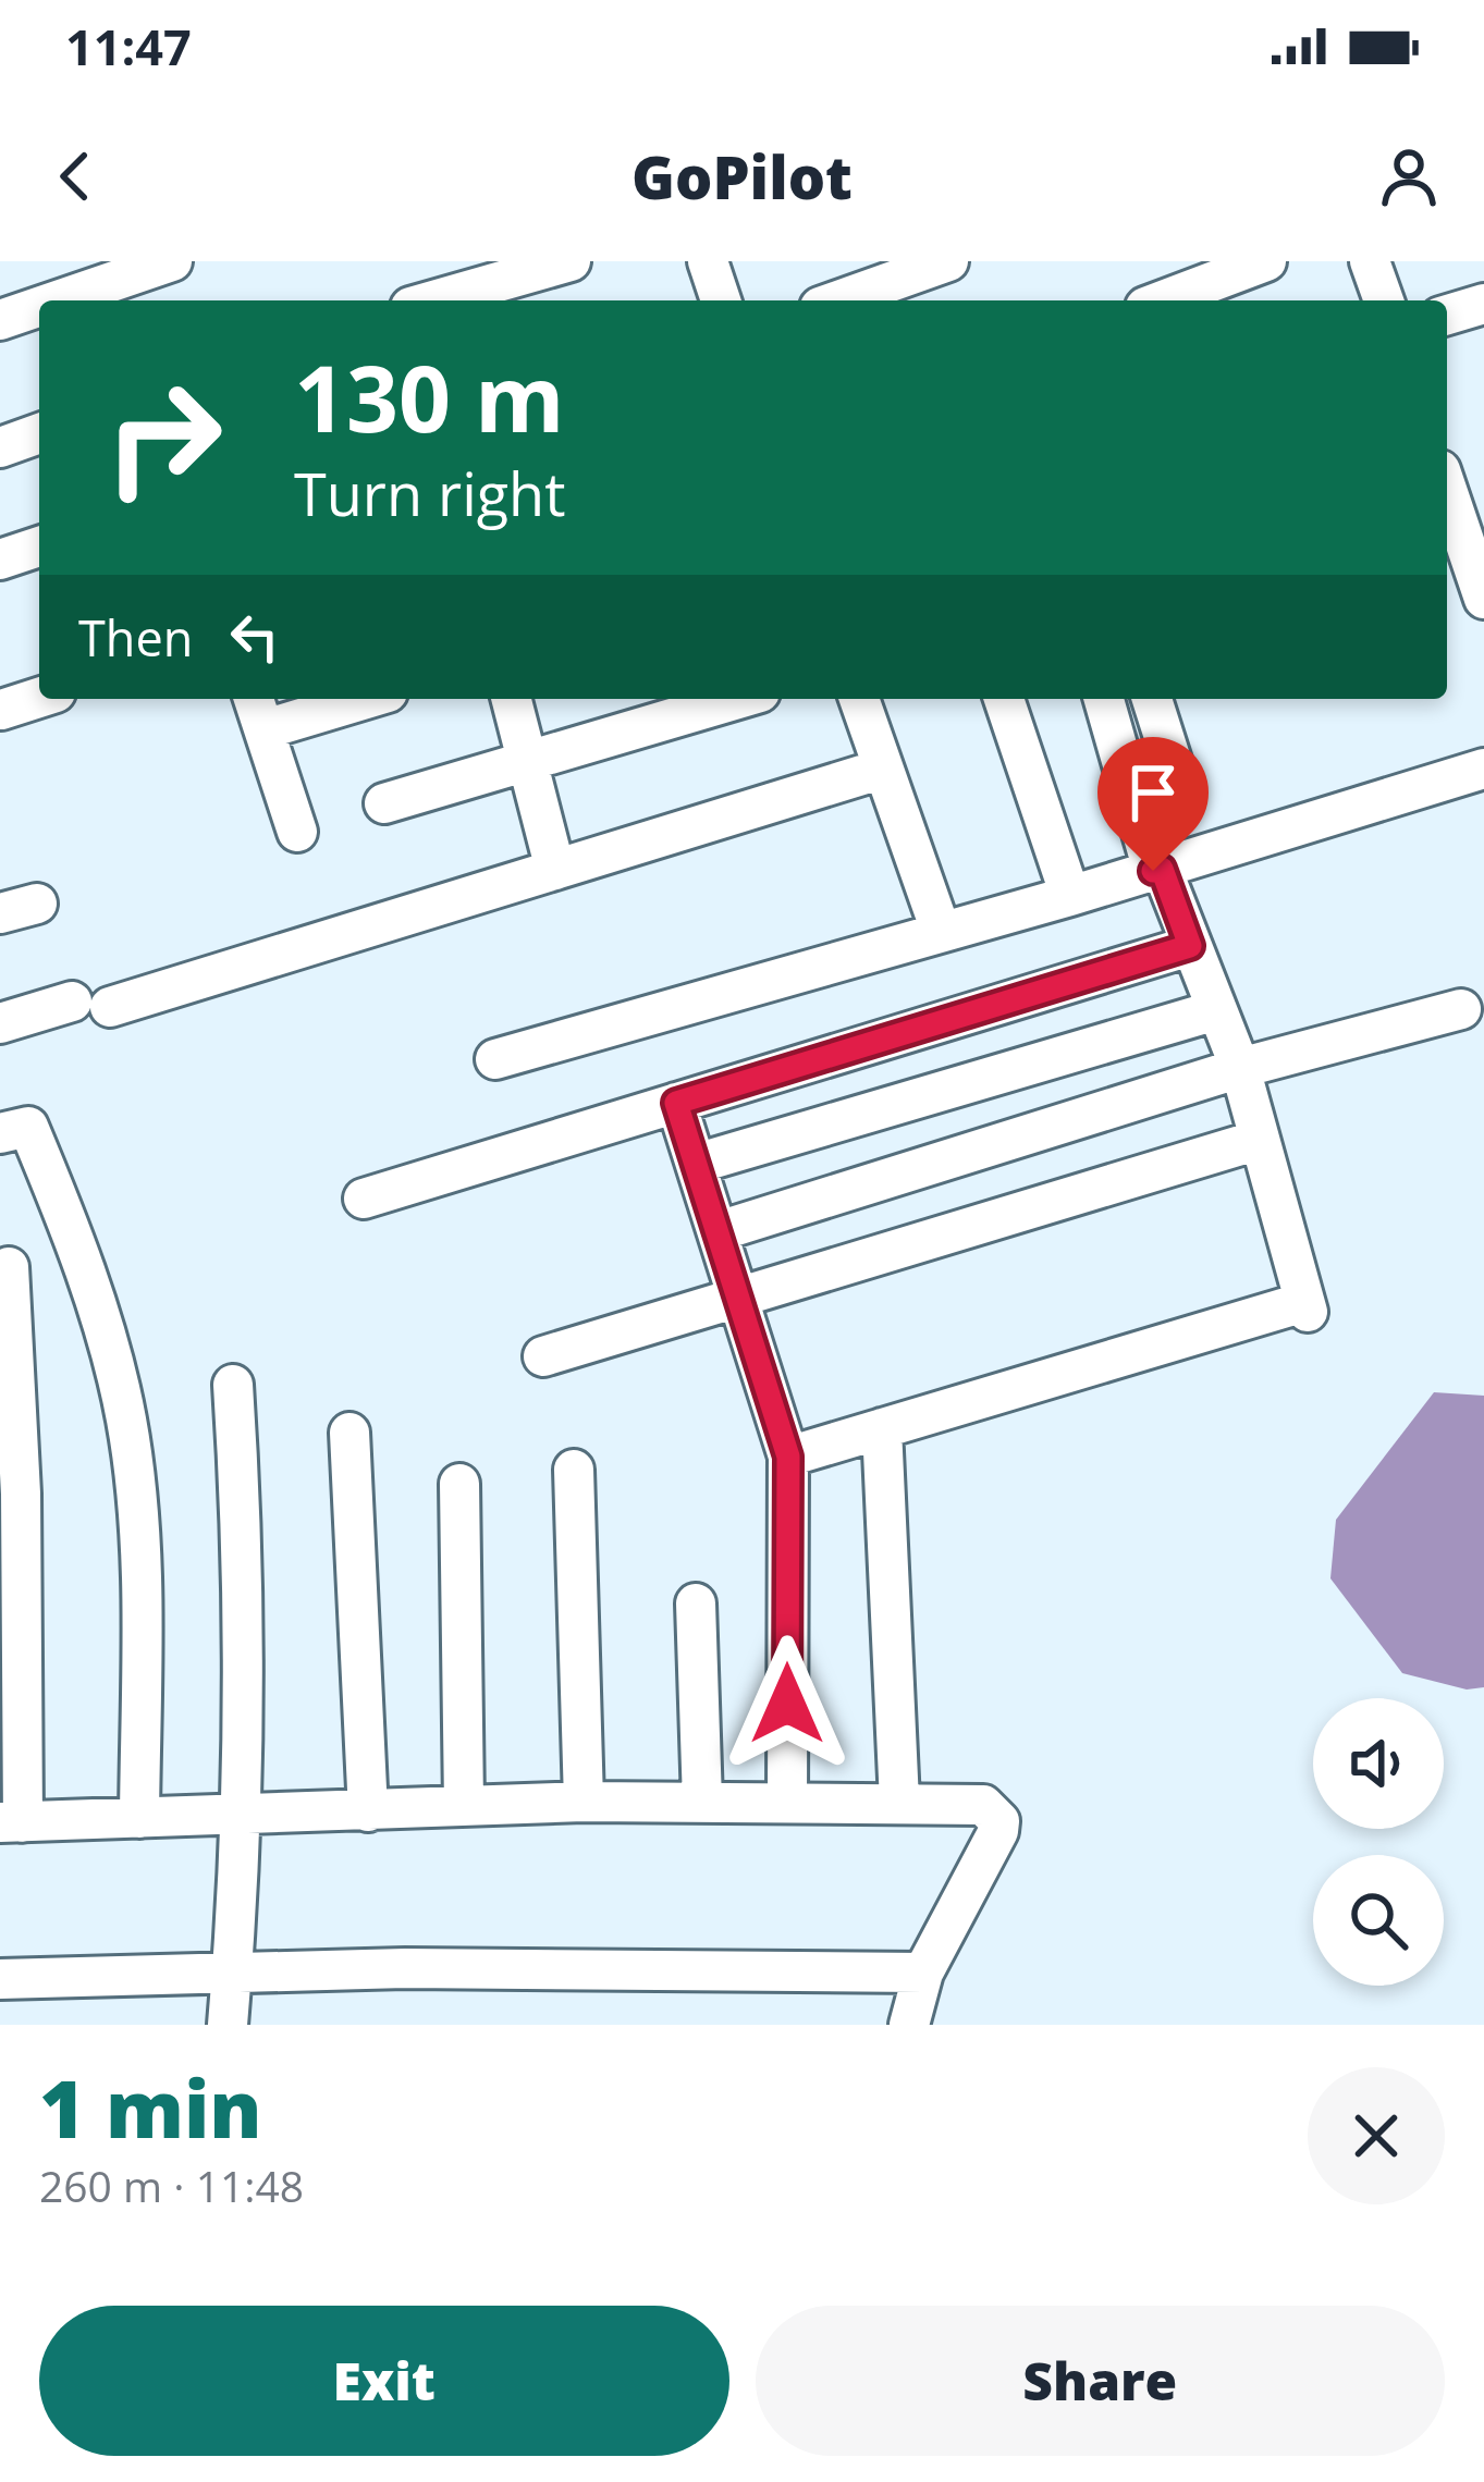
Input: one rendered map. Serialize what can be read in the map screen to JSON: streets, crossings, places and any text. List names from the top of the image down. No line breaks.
{"page":{"status":"11:47","header":"GoPilot","turn":["130 m","Turn right"],"then":"Then","heading":["1 min","260 m · 11:48"],"buttons":["Exit","Share"]}}
